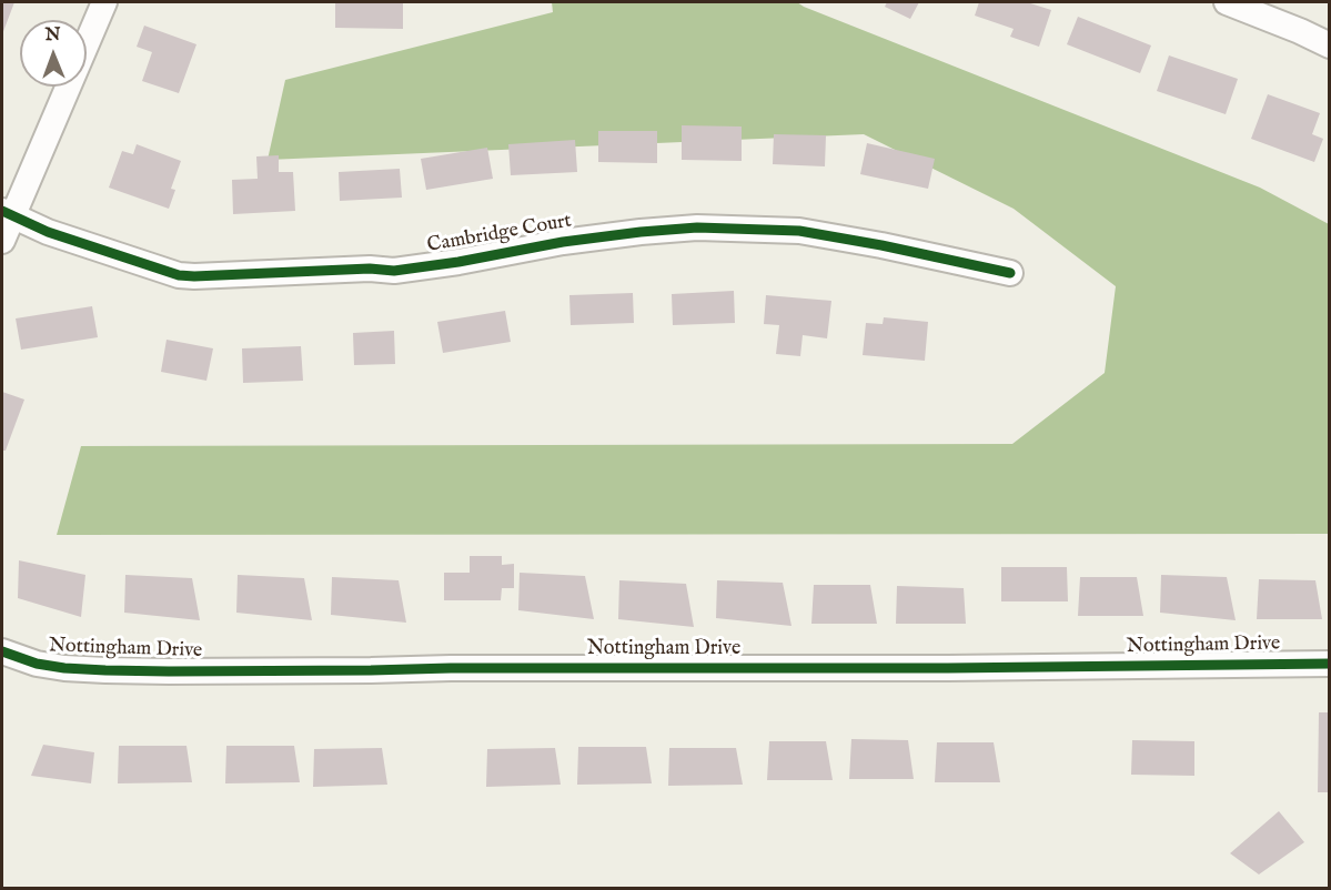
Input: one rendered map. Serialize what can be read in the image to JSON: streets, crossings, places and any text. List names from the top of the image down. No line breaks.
{"streets":{"street":["Cambridge Court","Nottingham Drive"]},"north":"top"}
